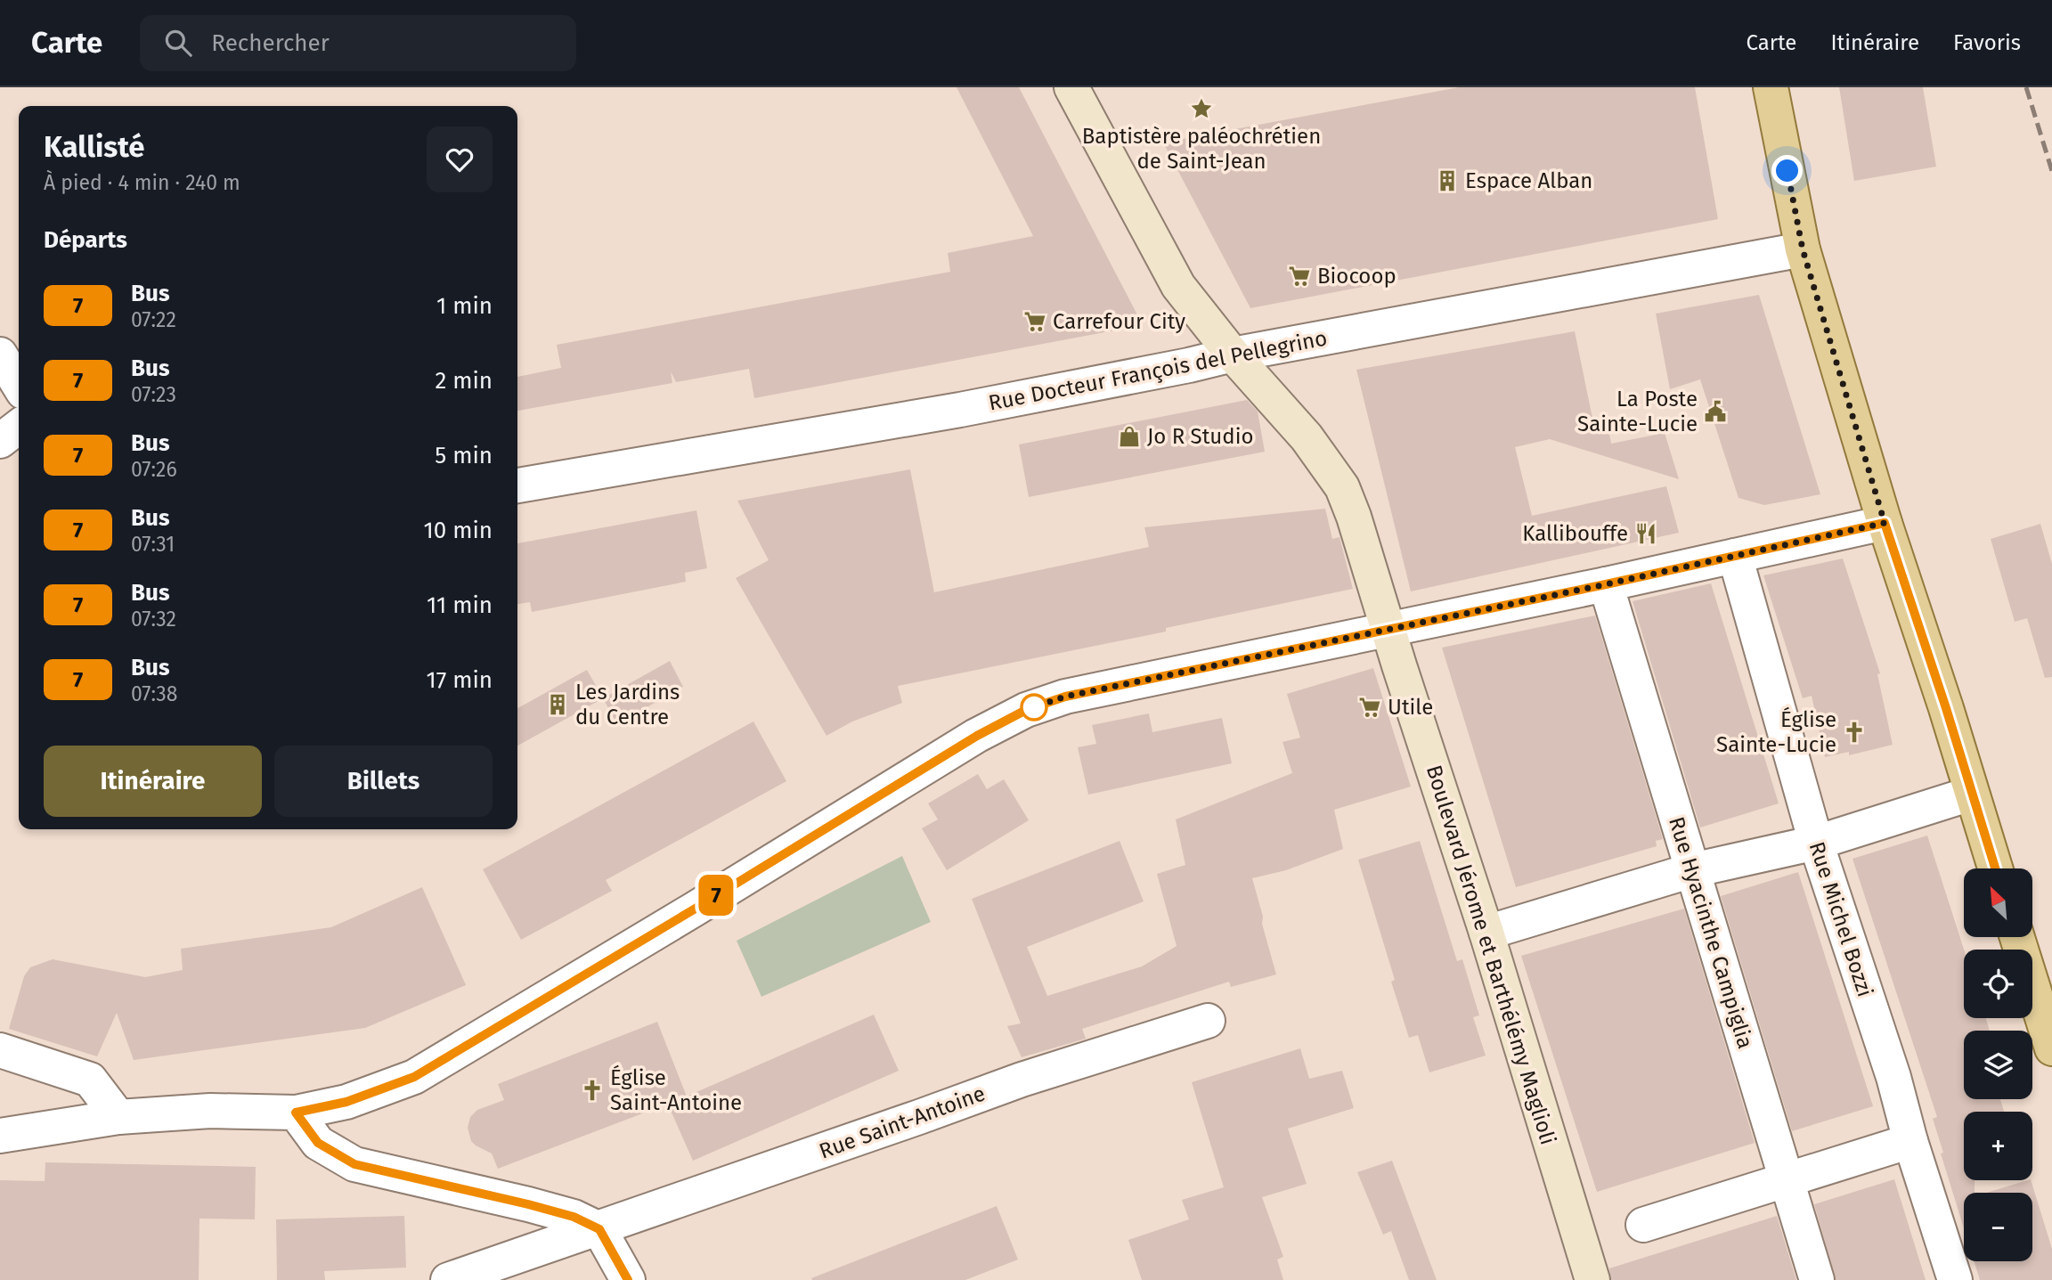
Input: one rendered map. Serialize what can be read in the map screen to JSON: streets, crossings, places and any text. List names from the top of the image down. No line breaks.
{"streets":{"main road":["Boulevard Jérome et Barthélémy Maglioli"],"street":["Rue Docteur François del Pellegrino","Rue Michel Bozzi","Rue Hyacinthe Campiglia","Rue Saint-Antoine"]},"crossings":[["Rue Docteur François del Pellegrino","Boulevard Jérome et Barthélémy Maglioli"]],"places":{"place":["Baptistère paléochrétien de Saint-Jean"],"building":["Espace Alban","Les Jardins du Centre"],"supermarket":["Biocoop","Carrefour City","Utile"],"public building":["La Poste Sainte-Lucie"],"shop":["Jo R Studio"],"restaurant":["Kallibouffe"],"church":["Église Sainte-Lucie","Église Saint-Antoine"]},"lines":["bus line 7"],"north":"top left","page":{"header":"Carte","search":"Rechercher","nav":["Carte","Itinéraire","Favoris"],"on_map":"7","heading":[["Kallisté","À pied · 4 min · 240 m"],"Départs"],"list":[{"mark":"7","name":"Bus","note":"07:22","value":"1 min"},{"mark":"7","name":"Bus","note":"07:23","value":"2 min"},{"mark":"7","name":"Bus","note":"07:26","value":"5 min"},{"mark":"7","name":"Bus","note":"07:31","value":"10 min"},{"mark":"7","name":"Bus","note":"07:32","value":"11 min"},{"mark":"7","name":"Bus","note":"07:38","value":"17 min"}],"buttons":["Itinéraire","Billets"],"map_buttons":["+","−"]}}
